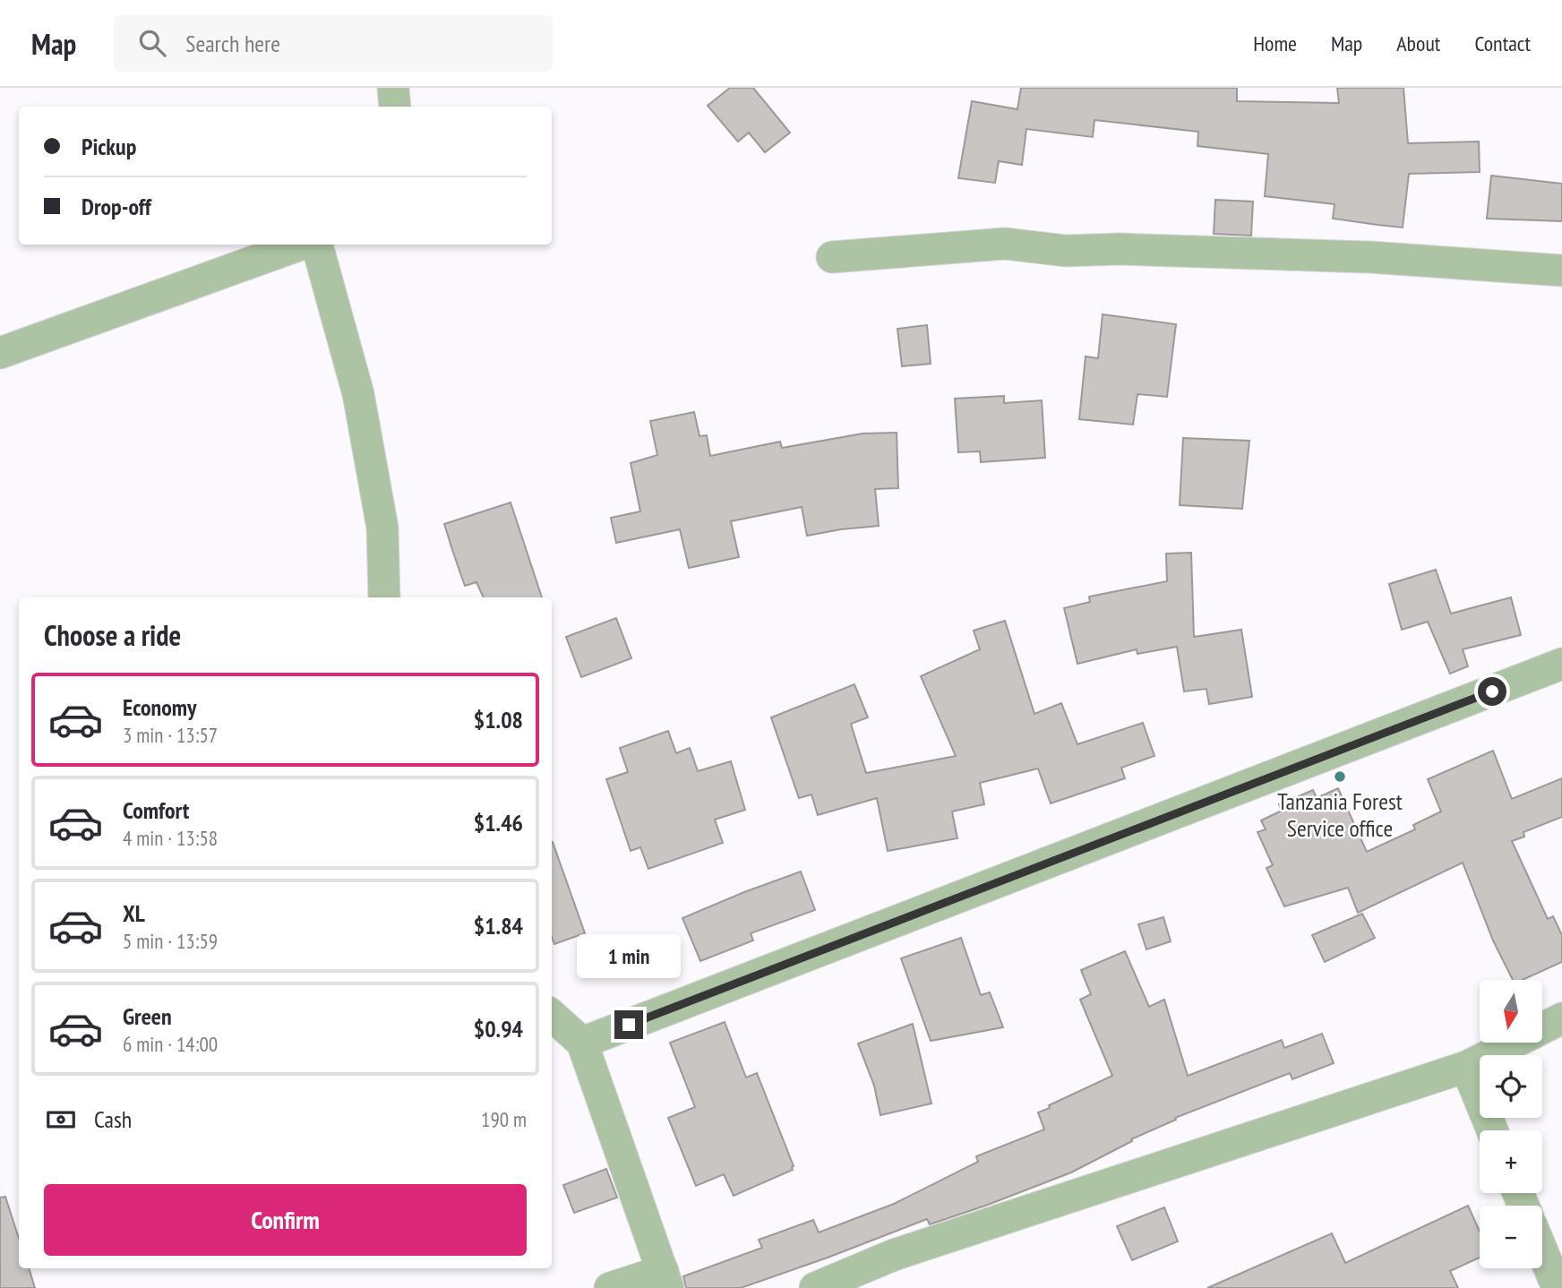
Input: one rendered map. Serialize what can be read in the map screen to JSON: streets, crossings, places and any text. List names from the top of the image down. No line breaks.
{"places":["Tanzania Forest Service office"],"north":"bottom","page":{"header":"Map","search":"Search here","nav":["Home","Map","About","Contact"],"banner":["Pickup","Drop-off"],"heading":"Choose a ride","list":[{"name":"Economy","note":"3 min · 13:57","value":"$1.08"},{"name":"Comfort","note":"4 min · 13:58","value":"$1.46"},{"name":"XL","note":"5 min · 13:59","value":"$1.84"},{"name":"Green","note":"6 min · 14:00","value":"$0.94"}],"bubble":"1 min","map_buttons":["+","−"],"pay":["Cash","190 m"],"buttons":"Confirm"}}
